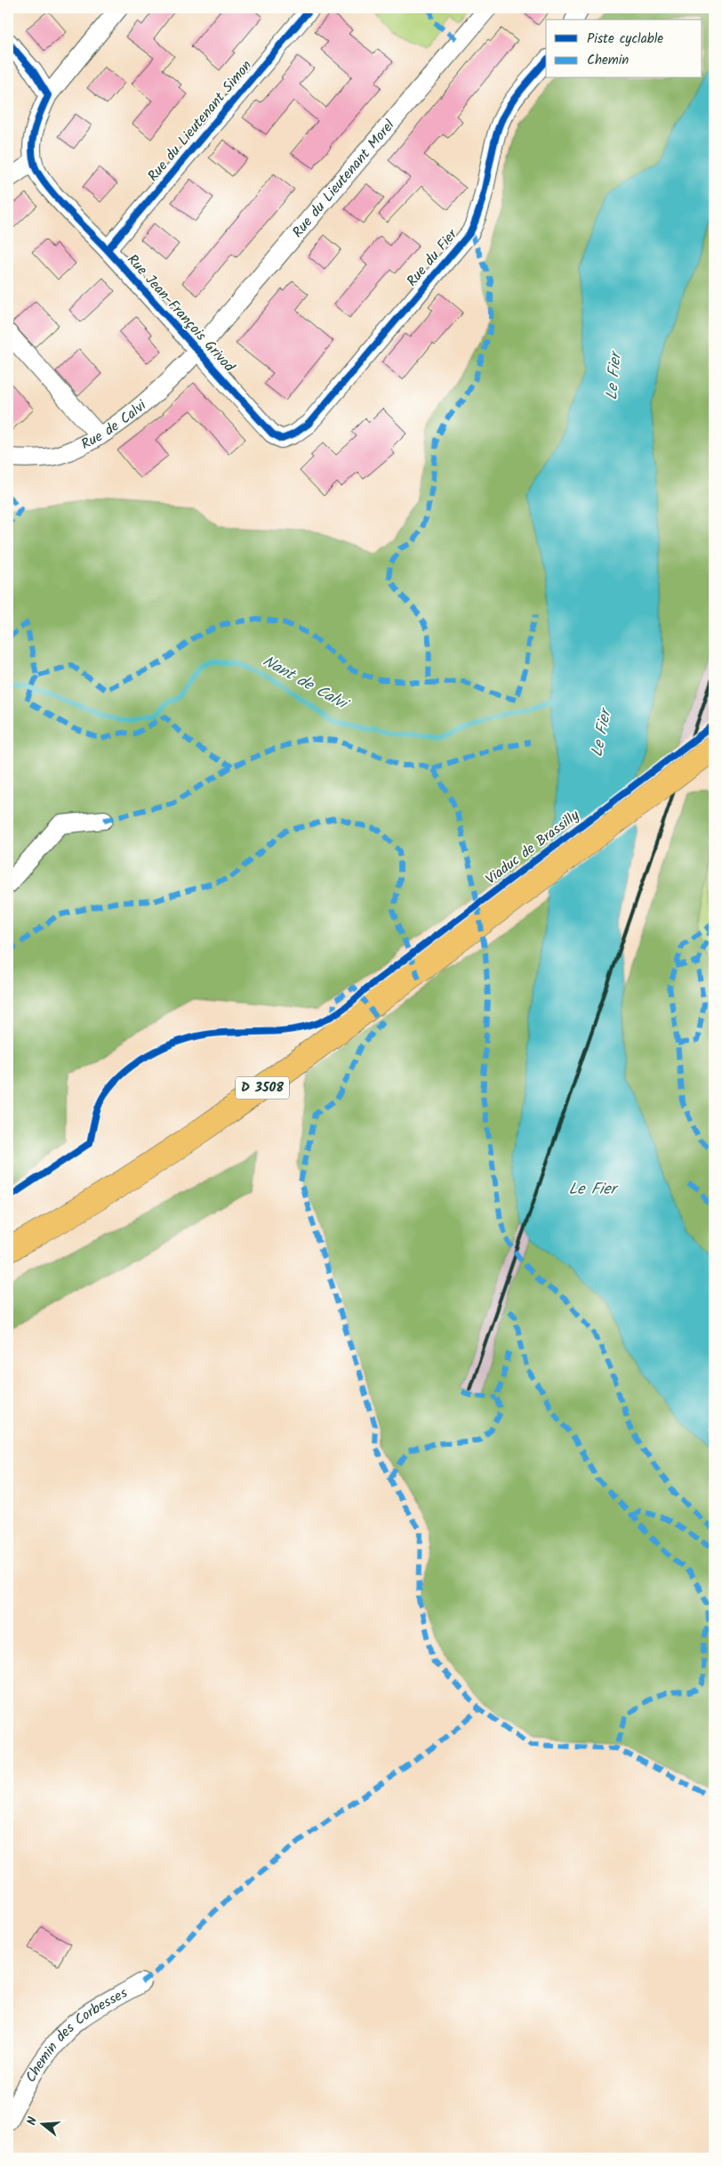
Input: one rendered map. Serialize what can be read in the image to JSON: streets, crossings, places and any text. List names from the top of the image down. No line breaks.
{"streets":{"highway":["Viaduc de Brassilly","D 3508"],"street":["Rue du Lieutenant Simon","Rue du Lieutenant Morel","Rue du Fier","Rue Jean-François Grivod","Rue de Calvi","Chemin des Corbesses"]},"crossings":[["Rue du Lieutenant Simon","Rue Jean-François Grivod"],["Rue du Lieutenant Morel","Rue Jean-François Grivod"],["Rue du Lieutenant Morel","Rue de Calvi"],["Rue du Fier","Rue Jean-François Grivod"],["Rue Jean-François Grivod","Rue de Calvi"]],"water":["Le Fier","Nant de Calvi"],"legend":["Piste cyclable","Chemin"],"north":"left"}
